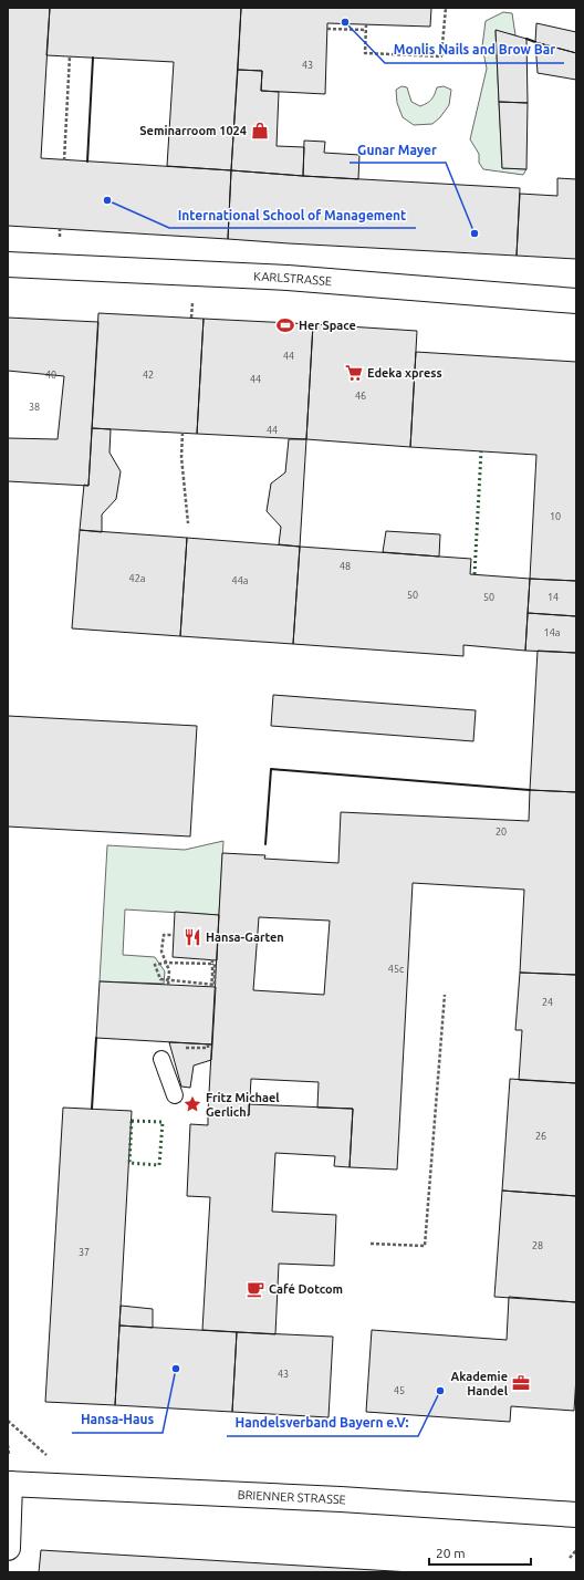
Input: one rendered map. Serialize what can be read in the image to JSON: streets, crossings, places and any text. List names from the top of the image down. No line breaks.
{"streets":{"street":["KARLSTRASSE","BRIENNER STRASSE"]},"places":{"other":["Monlis Nails and Brow Bar","International School of Management","Gunar Mayer","Hansa-Haus","Handelsverband Bayern e.V:"],"shop":["Seminarroom 1024"],"sports":["Her Space"],"supermarket":["Edeka xpress"],"restaurant":["Hansa-Garten"],"place":["Fritz Michael Gerlich"],"cafe":["Café Dotcom"],"office":["Akademie Handel"]},"house_numbers":["43","44","40","42","44","46","38","44","10","48","42a","44a","50","50","14","14a","20","45c","24","26","28","37","43","45"],"scale_bar":"20 m"}
